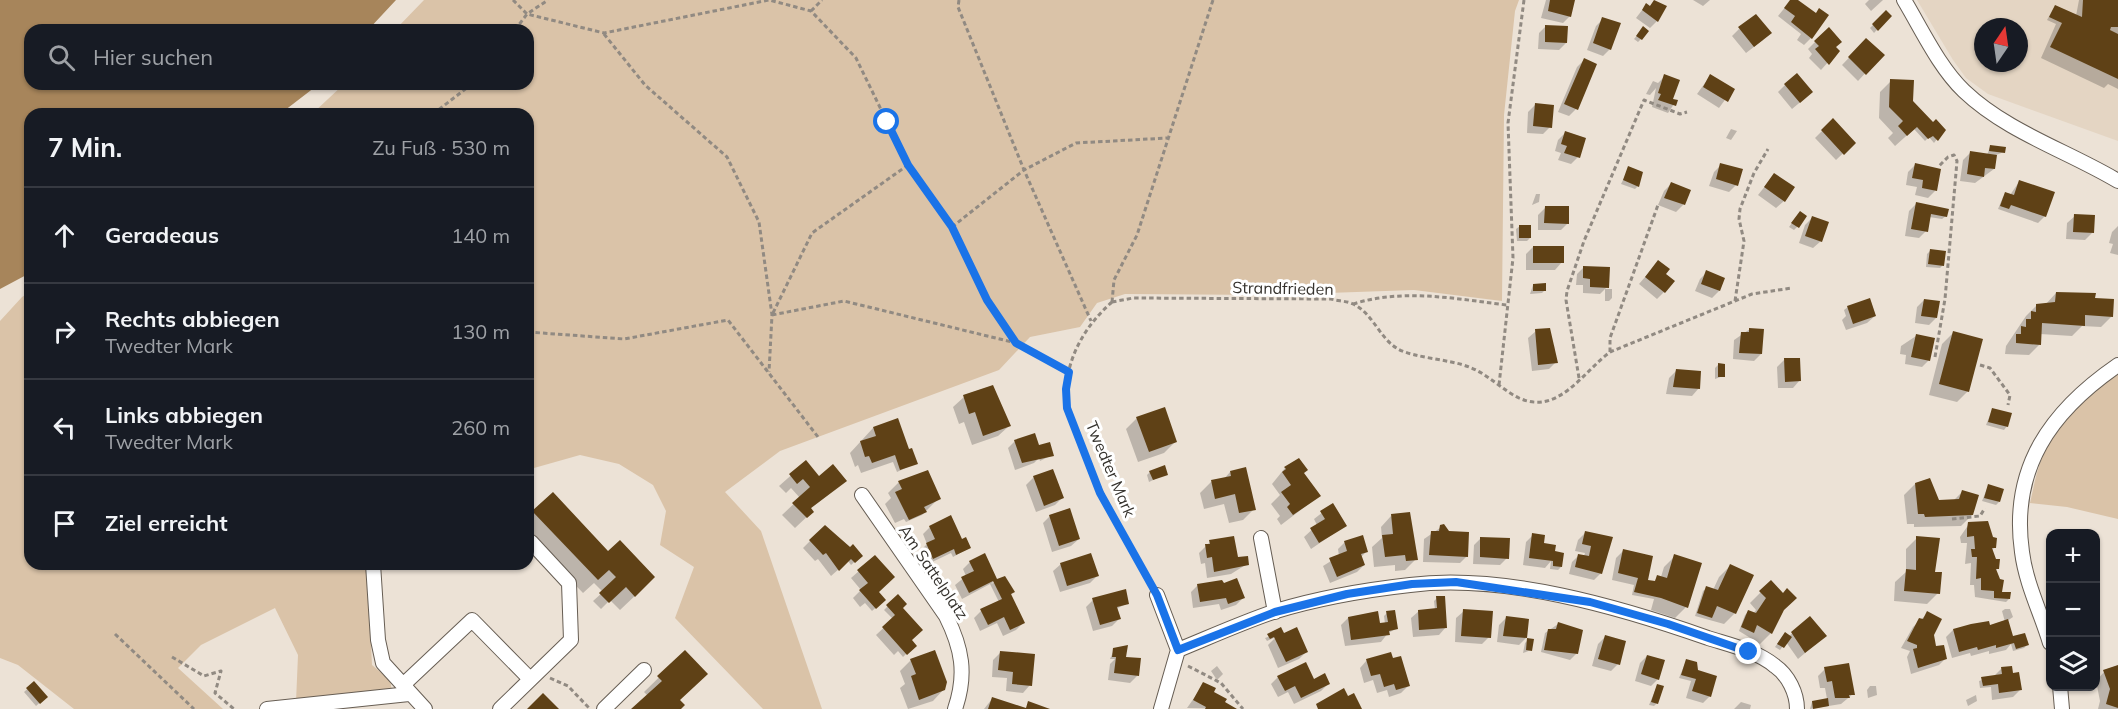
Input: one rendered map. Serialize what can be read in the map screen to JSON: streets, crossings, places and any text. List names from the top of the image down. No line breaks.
{"streets":{"street":["Am Sattelplatz"],"path":["Strandfrieden","Twedter Mark"]},"crossings":[["Strandfrieden","Twedter Mark"]],"north":"top","page":{"search":"Hier suchen","heading":["7 Min.","Zu Fuß · 530 m"],"list":[["Geradeaus","140 m"],["Rechts abbiegen","Twedter Mark","130 m"],["Links abbiegen","Twedter Mark","260 m"],"Ziel erreicht"],"map_buttons":["+","−"]}}
